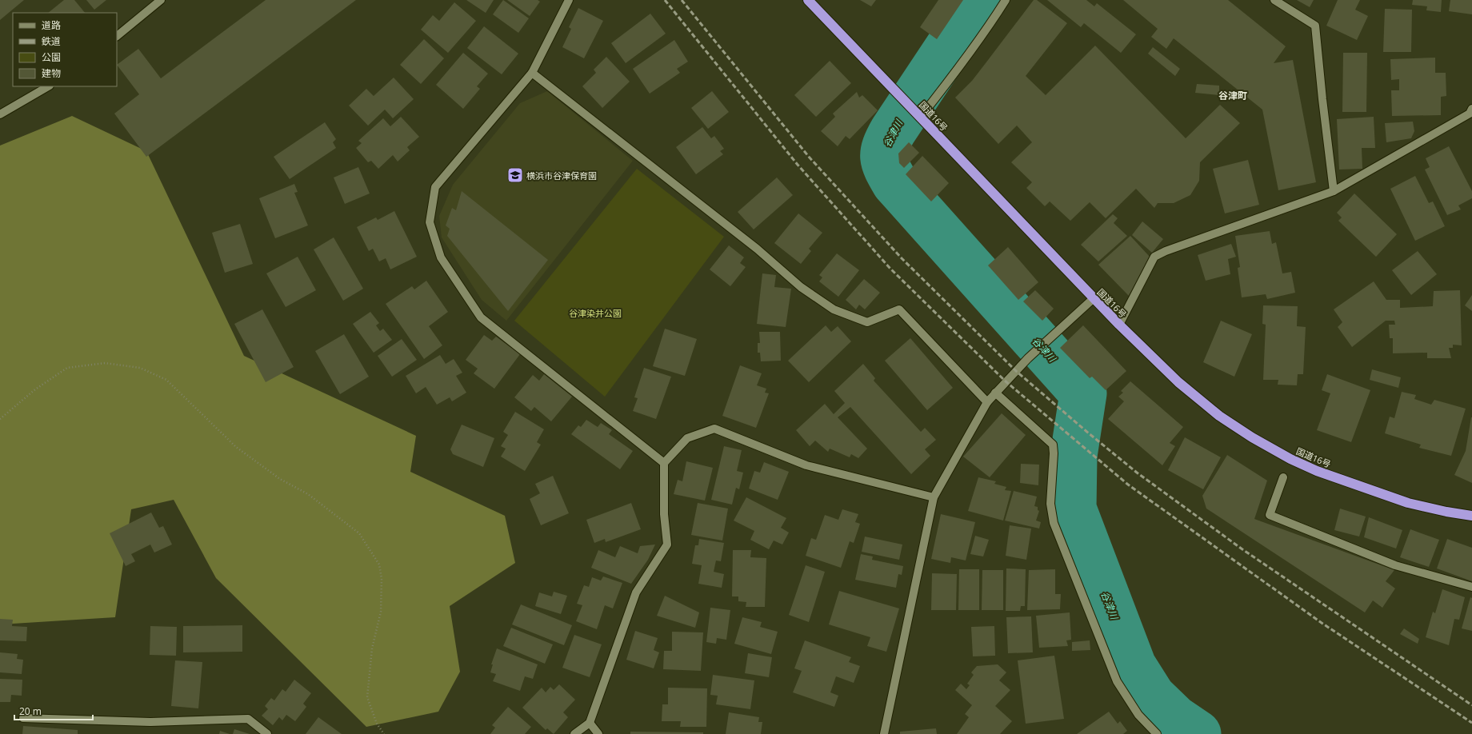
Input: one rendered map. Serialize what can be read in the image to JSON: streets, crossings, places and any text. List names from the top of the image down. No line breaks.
{"streets":{"highway":["国道16号"]},"districts":["谷津町"],"water":["谷津川"],"parks":["谷津染井公園"],"places":{"school or university":["横浜市谷津保育園"]},"legend":["道路","鉄道","公園","建物"],"scale_bar":"20 m"}
